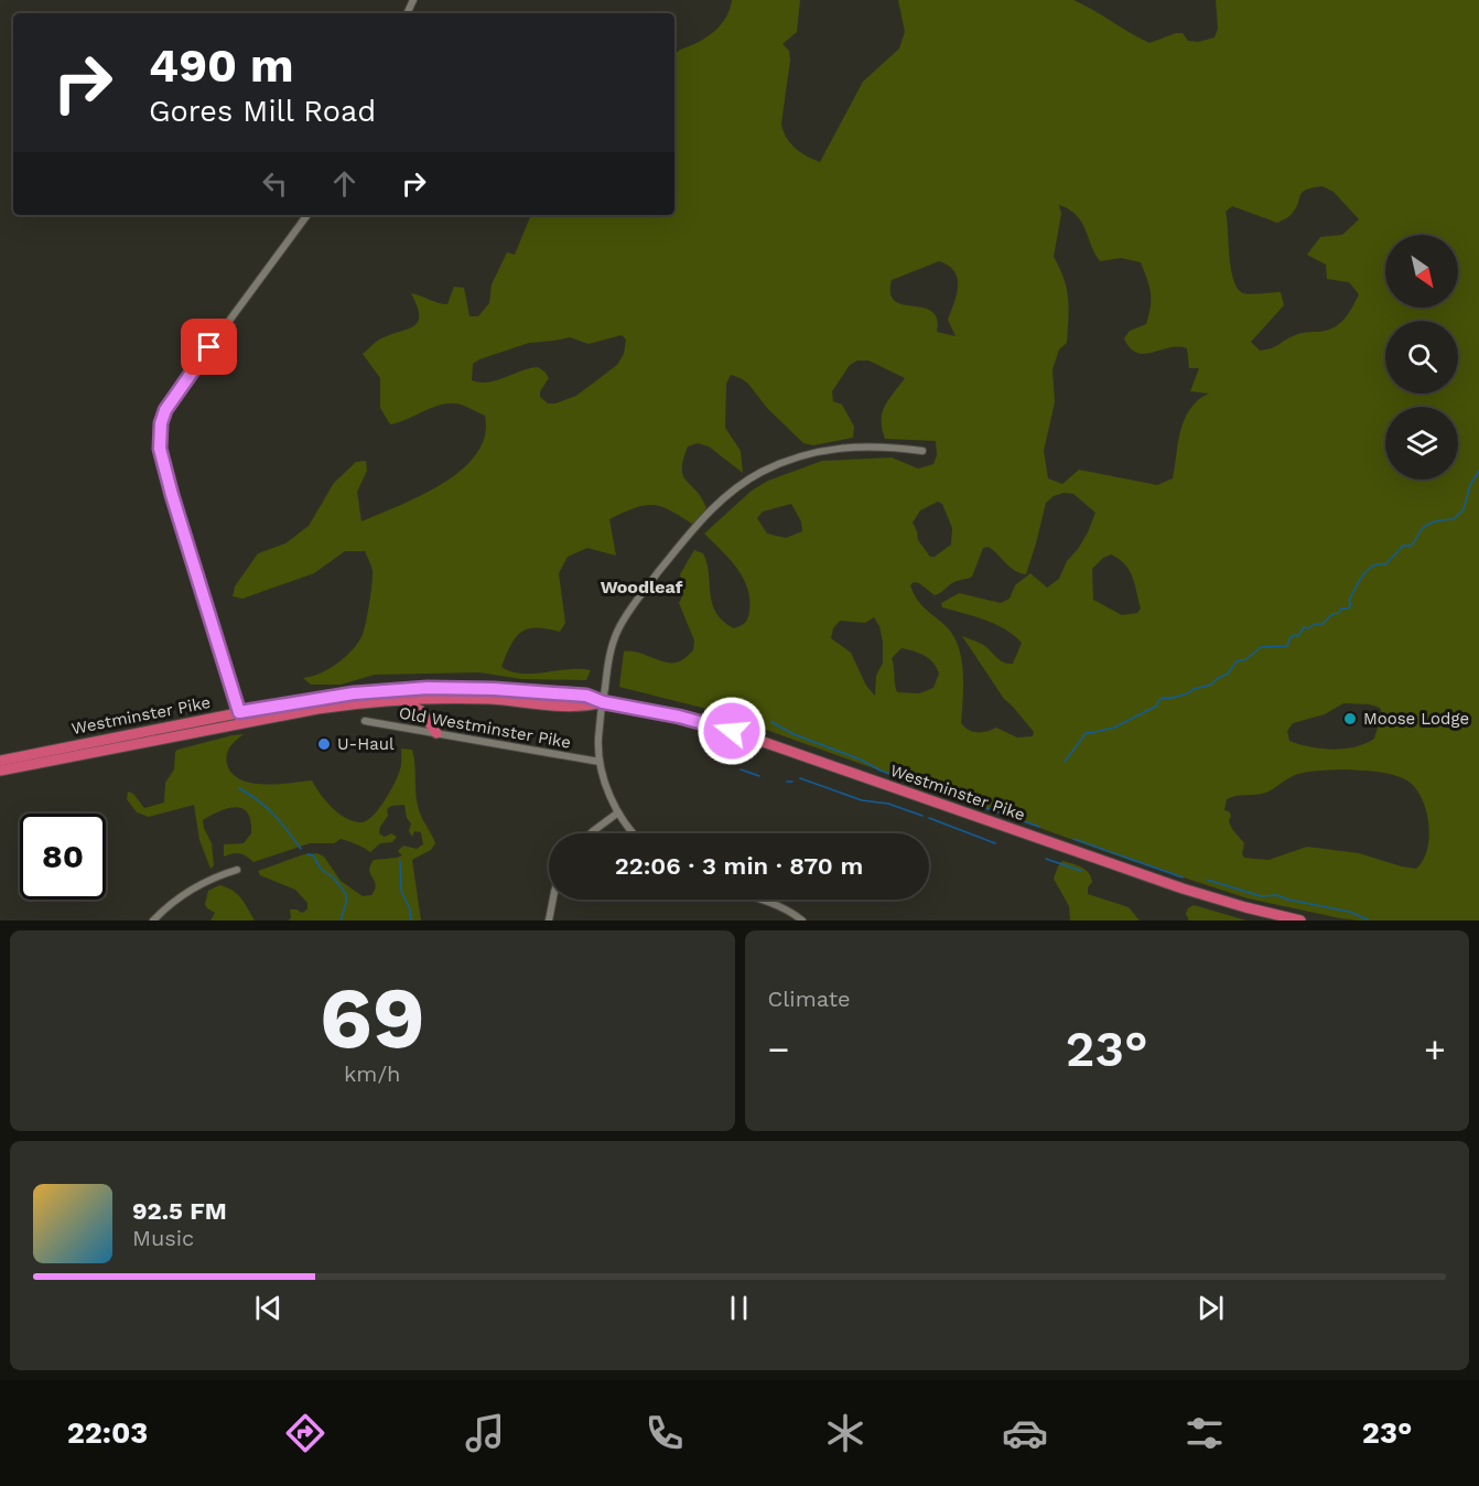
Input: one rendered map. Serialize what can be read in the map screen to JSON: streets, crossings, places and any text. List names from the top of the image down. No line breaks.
{"streets":{"highway":["Westminster Pike"],"street":["Old Westminster Pike"]},"districts":["Woodleaf"],"places":["Moose Lodge","U-Haul"],"north":"bottom right","page":{"turn":["490 m","Gores Mill Road"],"limit":"80","trip":"22:06 · 3 min · 870 m","tile":[["69","km/h"],"Climate"],"heat":["−","23°","+"],"song":["92.5 FM","Music"],"tabs":["22:03","23°"]}}
